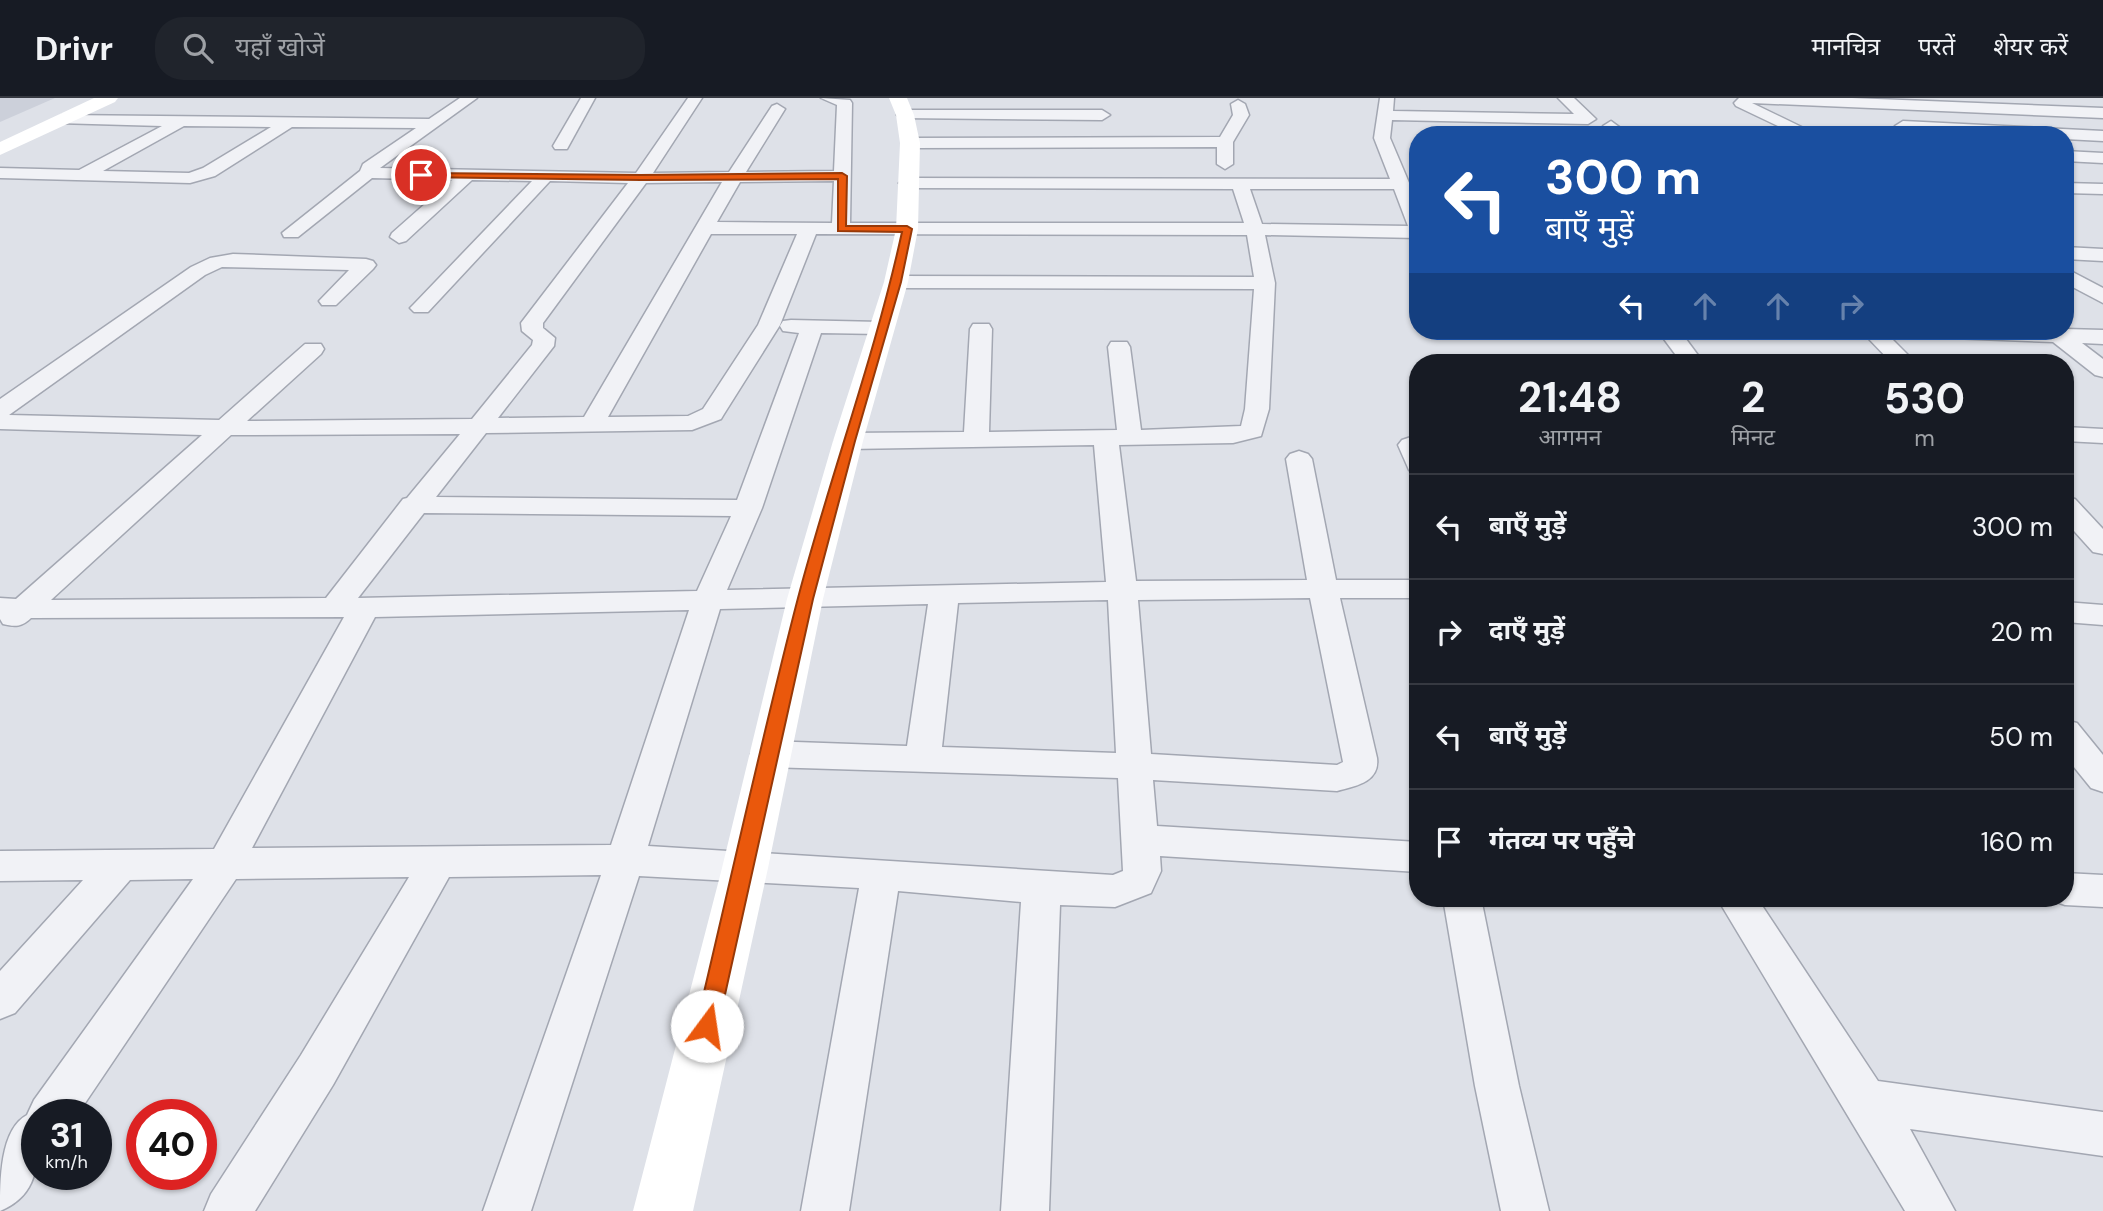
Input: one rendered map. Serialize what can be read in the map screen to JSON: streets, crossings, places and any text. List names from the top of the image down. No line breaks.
{"page":{"header":"Drivr","search":"यहाँ खोजें","nav":["मानचित्र","परतें","शेयर करें"],"turn":["300 m","बाएँ मुड़ें"],"eta":["21:48","आगमन","2","मिनट","530","m"],"list":[{"name":"बाएँ मुड़ें","value":"300 m"},{"name":"दाएँ मुड़ें","value":"20 m"},{"name":"बाएँ मुड़ें","value":"50 m"},{"name":"गंतव्य पर पहुँचे","value":"160 m"}],"speed":"31 km/h","limit":"40"}}
